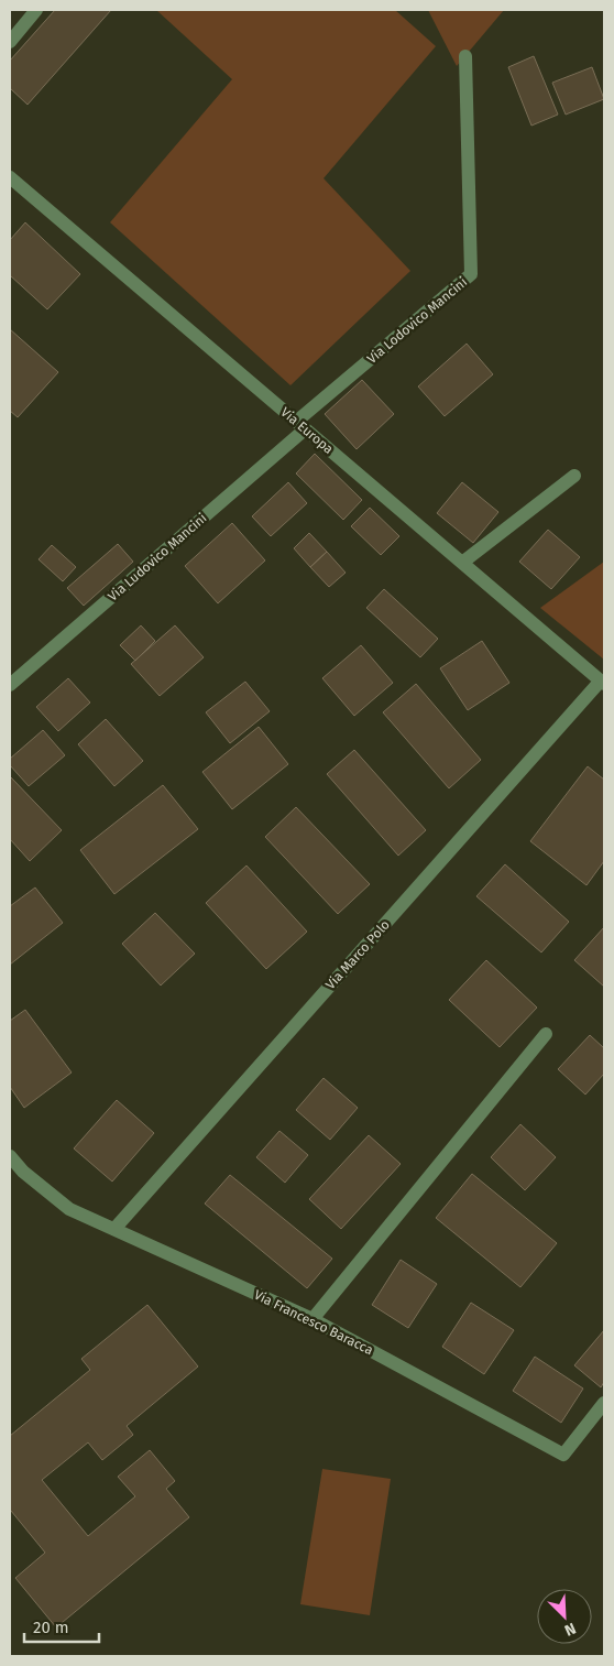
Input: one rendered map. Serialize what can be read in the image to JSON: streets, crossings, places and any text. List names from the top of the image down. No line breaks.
{"streets":{"street":["Via Lodovico Mancini","Via Europa","Via Ludovico Mancini","Via Marco Polo","Via Francesco Baracca"]},"crossings":[["Via Lodovico Mancini","Via Europa"],["Via Lodovico Mancini","Via Ludovico Mancini"],["Via Europa","Via Ludovico Mancini"],["Via Europa","Via Marco Polo"],["Via Marco Polo","Via Francesco Baracca"]],"scale_bar":"20 m","north":"bottom right"}
